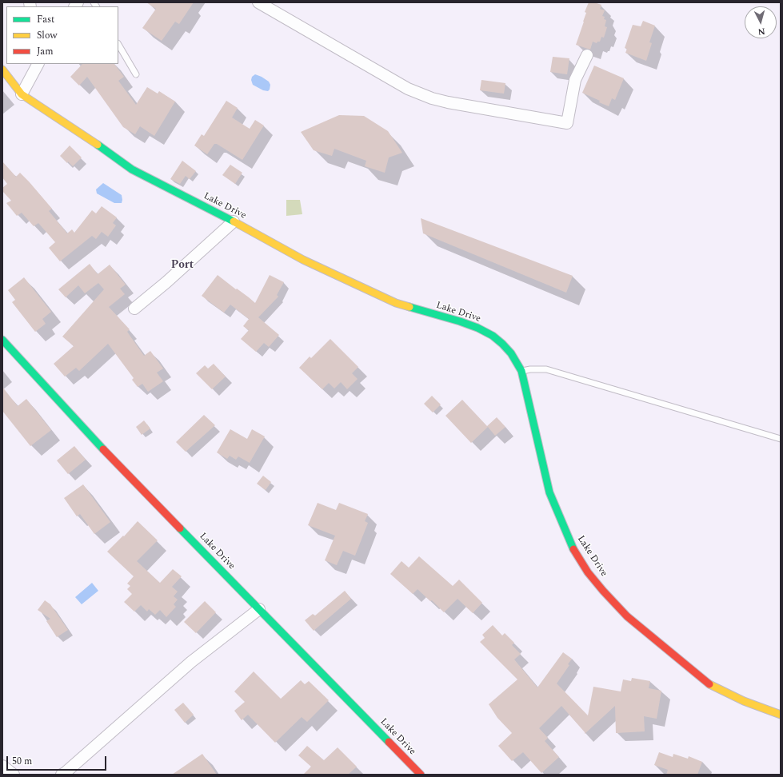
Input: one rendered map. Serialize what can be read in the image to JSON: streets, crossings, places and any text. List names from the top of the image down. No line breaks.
{"streets":{"street":["Lake Drive"]},"districts":["Port"],"legend":["Fast","Slow","Jam"],"scale_bar":"50 m","north":"bottom"}
